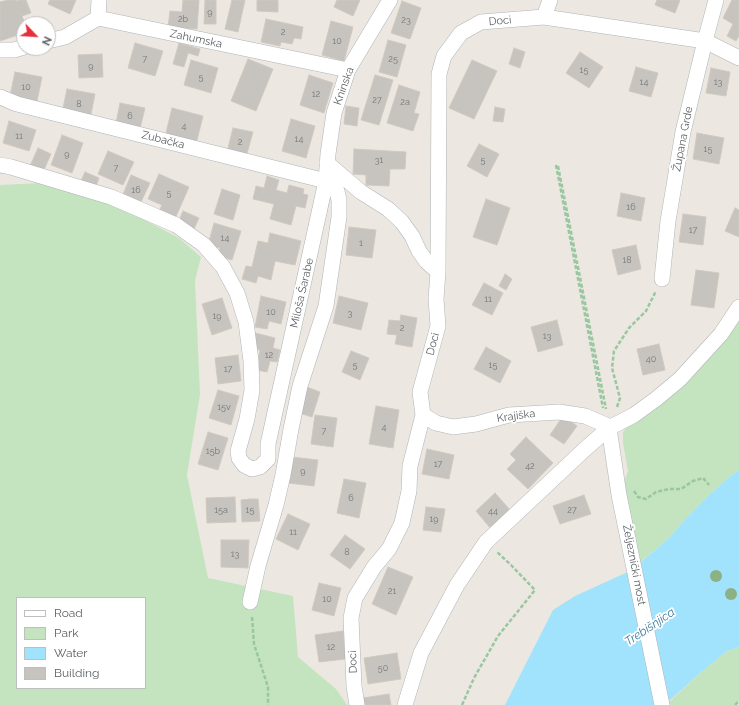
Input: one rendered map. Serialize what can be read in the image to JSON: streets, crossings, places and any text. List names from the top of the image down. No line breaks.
{"streets":{"street":["Doci","Zahumska","Kninska","Župana Grde","Zubačka","Miloša Šarabe","Krajiška","Željeznički most"]},"crossings":[["Doci","Župana Grde"],["Doci","Krajiška"],["Zahumska","Kninska"],["Kninska","Zubačka"],["Kninska","Miloša Šarabe"],["Zubačka","Miloša Šarabe"],["Krajiška","Željeznički most"]],"water":["Trebišnjica"],"house_numbers":["9","2b","23","2","10","7","25","9","15","5","14","13","10","12","27","2a","8","6","4","11","14","2","15","9","31","5","7","16","5","16","17","14","1","18","11","10","3","19","2","13","12","40","5","15","17","15v","4","7","15b","17","42","9","6","15а","15","27","44","19","11","8","13","21","10","12","50"],"legend":["Road","Park","Water","Building"],"north":"bottom right"}
